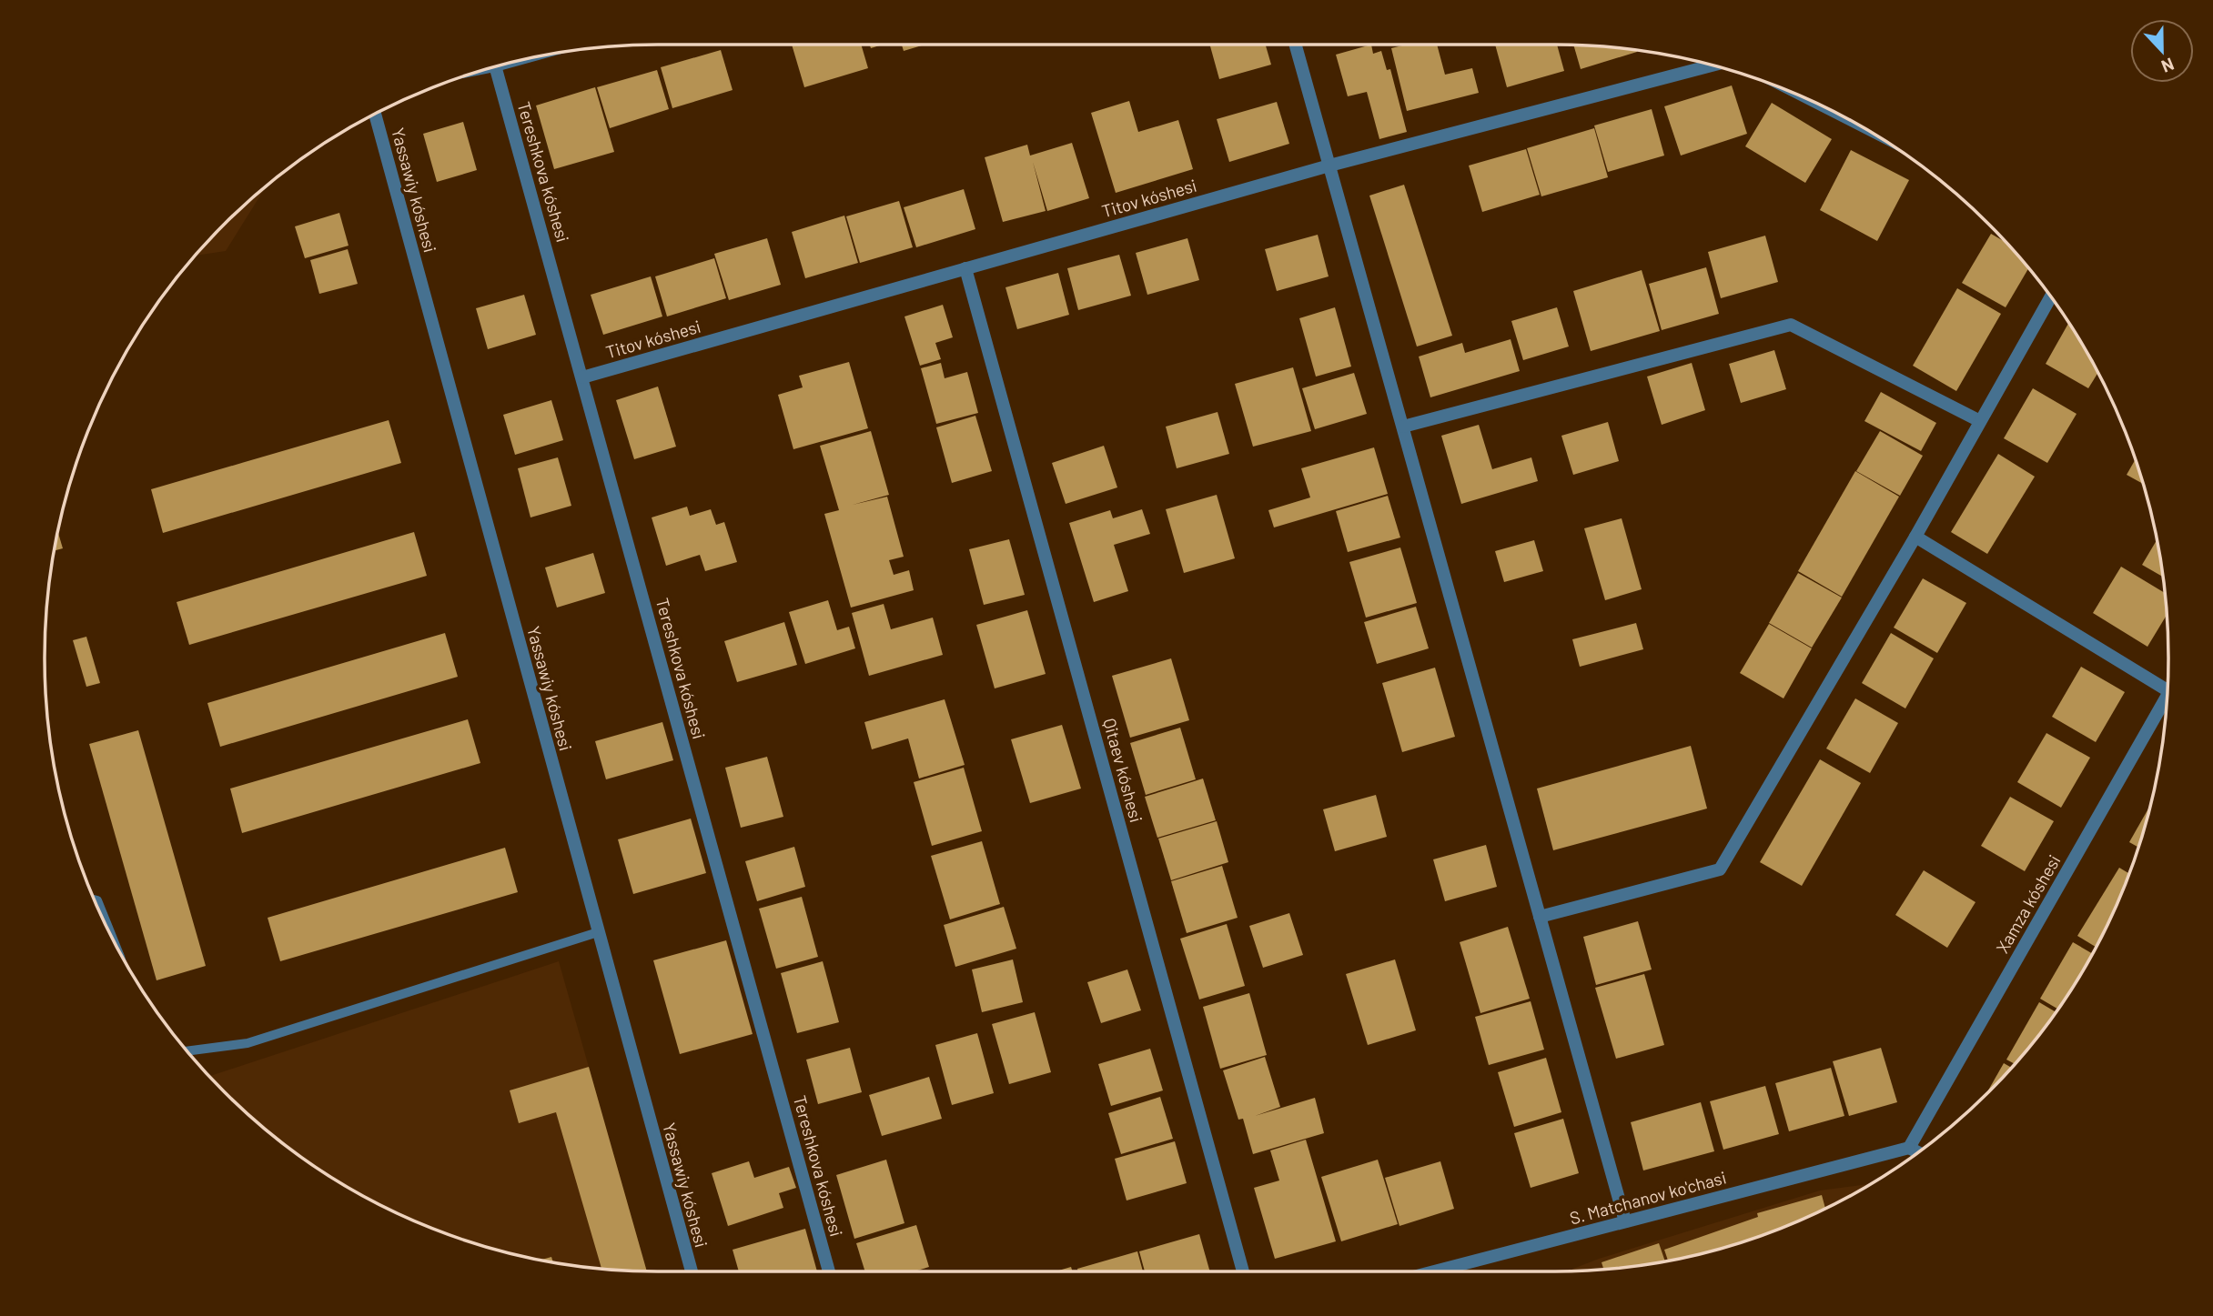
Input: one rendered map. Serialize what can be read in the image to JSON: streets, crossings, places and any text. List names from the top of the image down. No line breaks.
{"streets":{"street":["Tereshkova kóshesi","Yassawiy kóshesi","Titov kóshesi","Qitaev kóshesi","Xamza kóshesi","S. Matchanov ko'chasi"]},"crossings":[["Tereshkova kóshesi","Titov kóshesi"],["Titov kóshesi","Qitaev kóshesi"],["Xamza kóshesi","S. Matchanov ko'chasi"]],"north":"bottom"}
